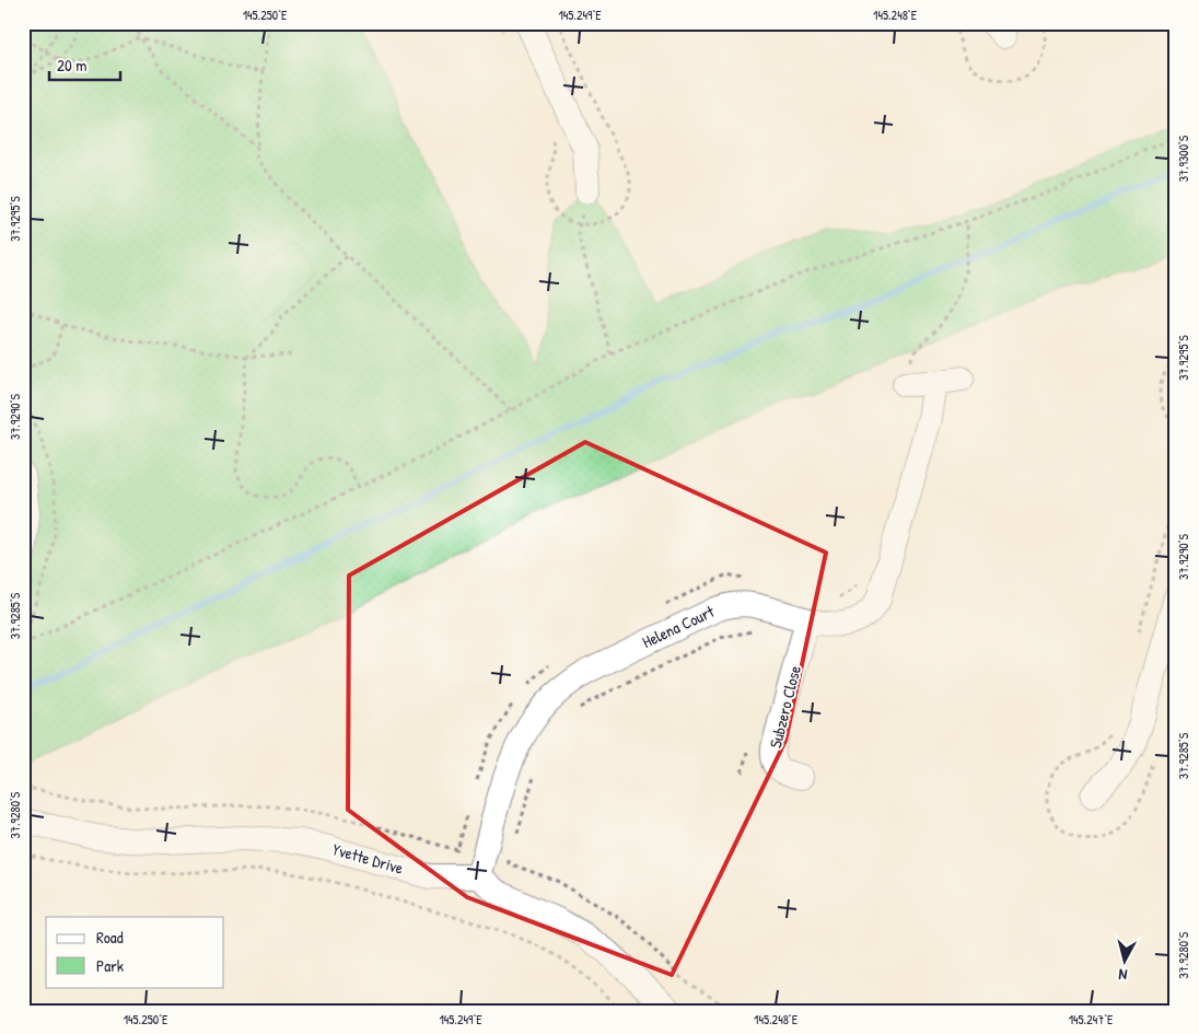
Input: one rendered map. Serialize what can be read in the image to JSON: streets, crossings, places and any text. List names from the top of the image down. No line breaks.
{"streets":{"street":["Helena Court","Subzero Close","Yvette Drive"]},"crossings":[["Helena Court","Subzero Close"],["Helena Court","Yvette Drive"]],"legend":["Road","Park"],"scale_bar":"20 m","north":"bottom","coordinates":["145.250°E","145.249°E","145.248°E","37.9300°S","37.9295°S","37.9290°S","37.9285°S","37.9280°S","145.247°E"]}
